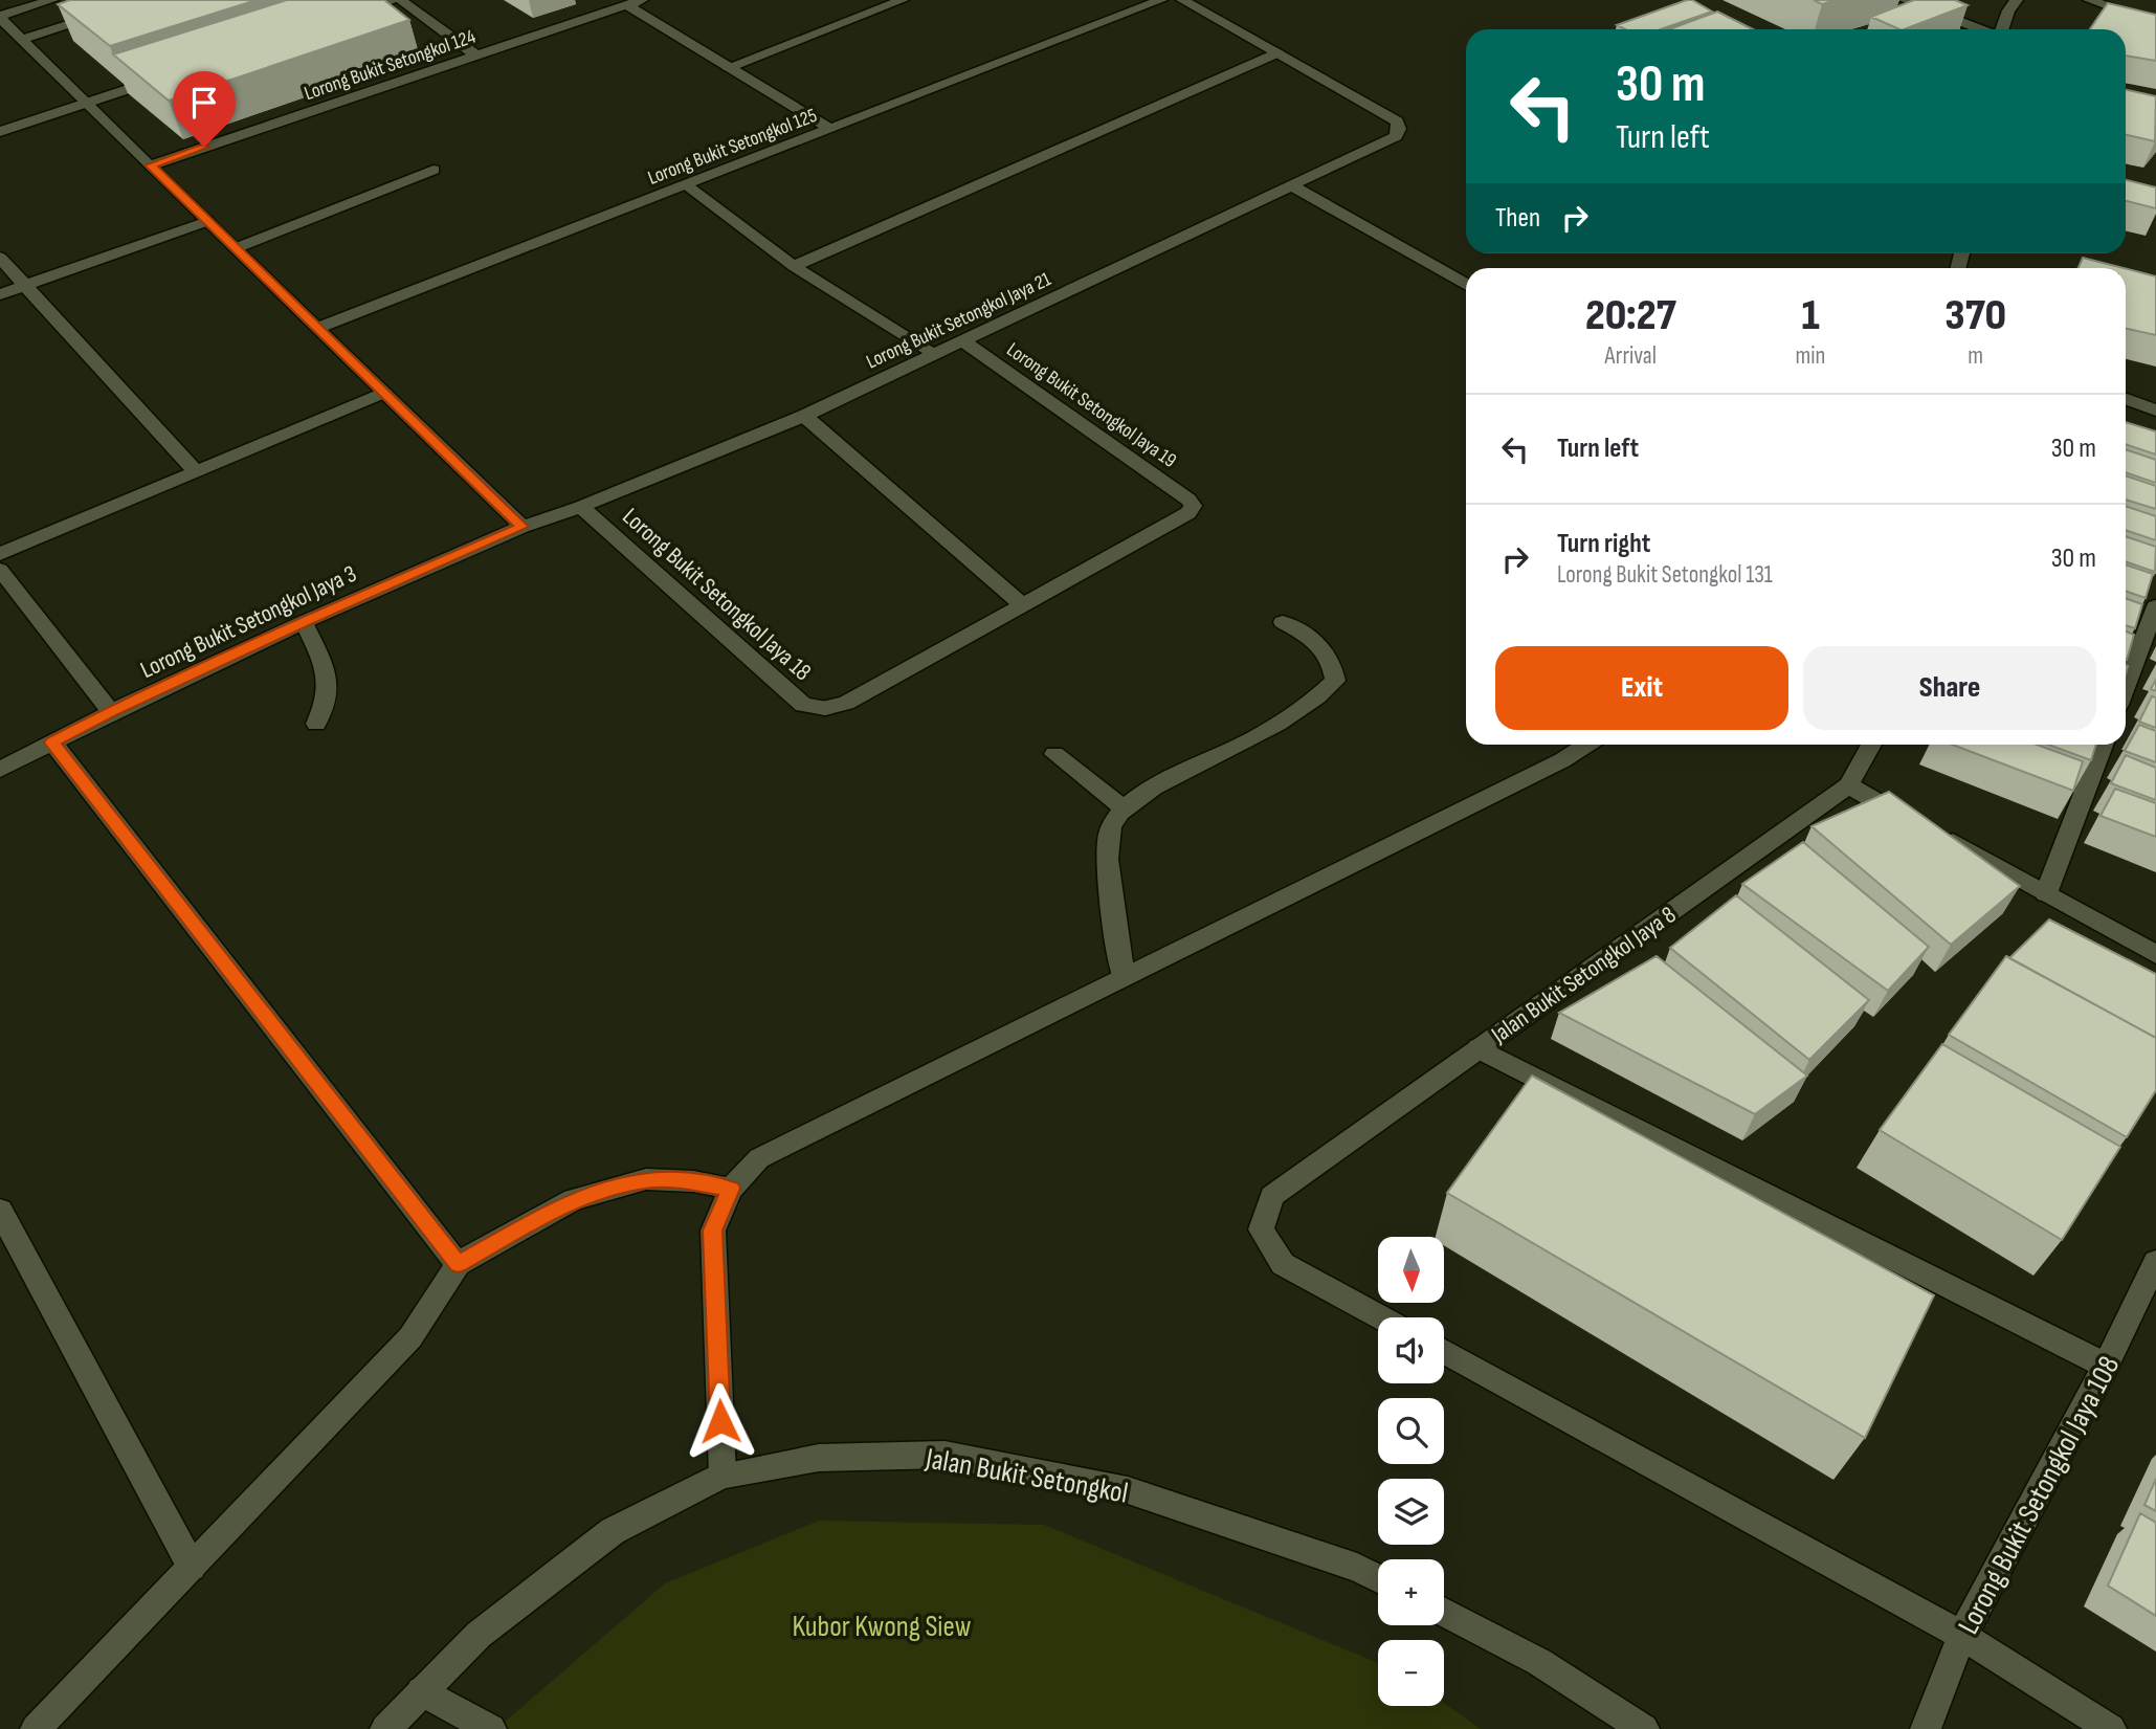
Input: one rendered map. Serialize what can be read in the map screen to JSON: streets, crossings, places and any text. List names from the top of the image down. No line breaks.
{"streets":{"street":["Lorong Bukit Setongkol 124","Lorong Bukit Setongkol 125","Lorong Bukit Setongkol Jaya 21","Lorong Bukit Setongkol Jaya 19","Lorong Bukit Setongkol Jaya 18","Lorong Bukit Setongkol Jaya 3","Jalan Bukit Setongkol Jaya 8","Jalan Bukit Setongkol","Lorong Bukit Setongkol Jaya 108"]},"crossings":[["Lorong Bukit Setongkol Jaya 21","Lorong Bukit Setongkol Jaya 19"],["Lorong Bukit Setongkol Jaya 21","Lorong Bukit Setongkol Jaya 18"],["Lorong Bukit Setongkol Jaya 21","Lorong Bukit Setongkol Jaya 3"],["Lorong Bukit Setongkol Jaya 19","Lorong Bukit Setongkol Jaya 18"]],"parks":["Kubor Kwong Siew"],"north":"bottom","page":{"turn":["30 m","Turn left"],"then":"Then","eta":["20:27","Arrival","1","min","370","m"],"list":[{"name":"Turn left","value":"30 m"},{"name":"Turn right","note":"Lorong Bukit Setongkol 131","value":"30 m"}],"buttons":["Exit","Share"],"map_buttons":["+","−"]}}
